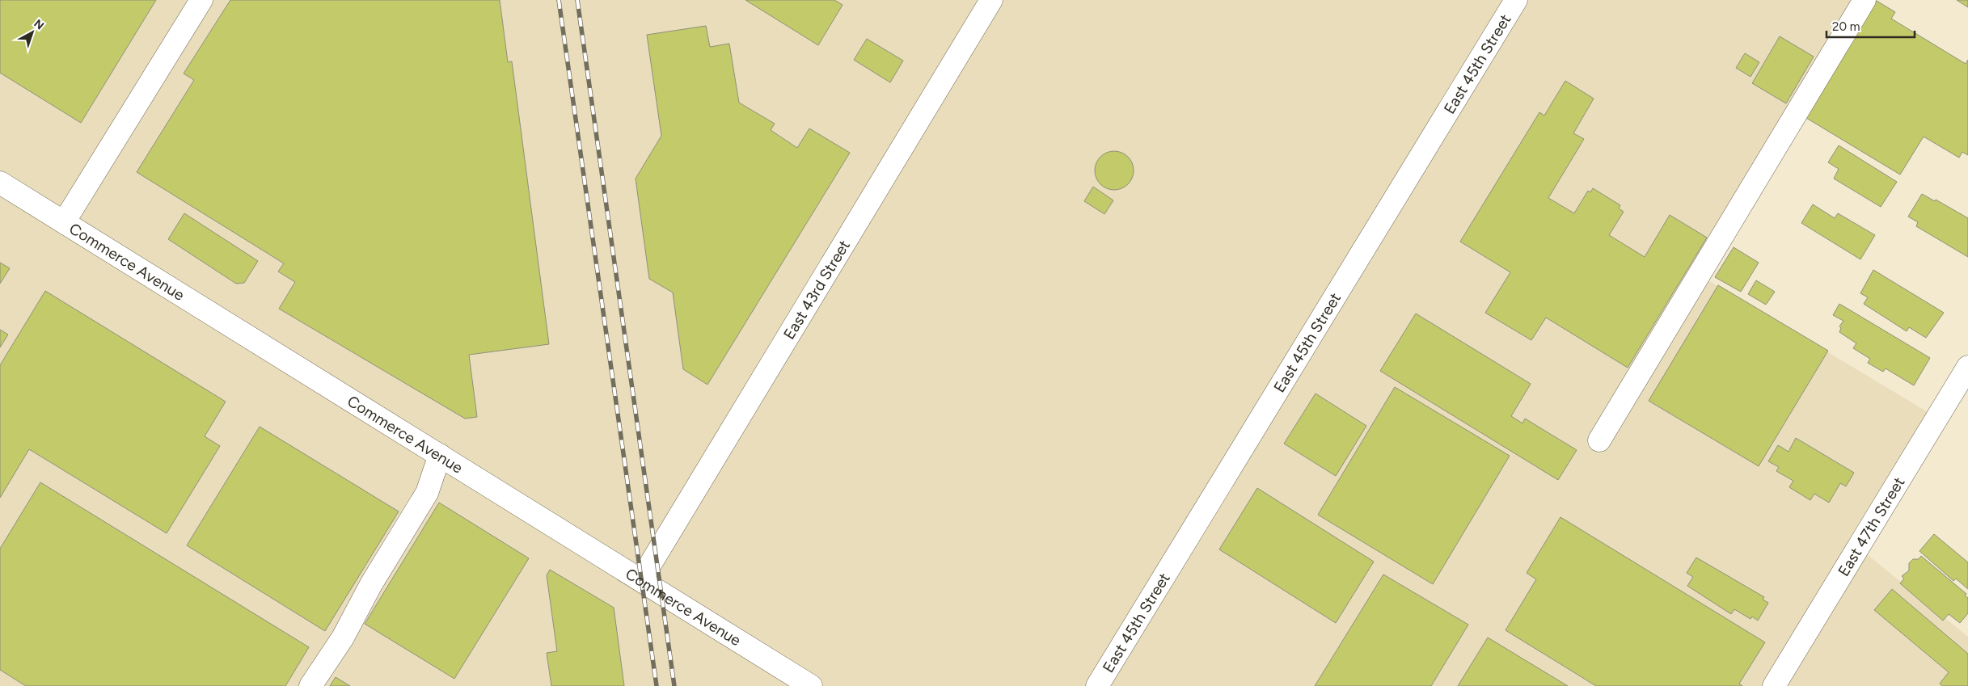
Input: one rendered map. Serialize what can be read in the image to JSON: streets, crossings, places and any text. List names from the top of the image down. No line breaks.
{"streets":{"street":["East 45th Street","Commerce Avenue","East 43rd Street","East 47th Street"]},"crossings":[["Commerce Avenue","East 43rd Street"]],"scale_bar":"20 m","north":"top right"}
